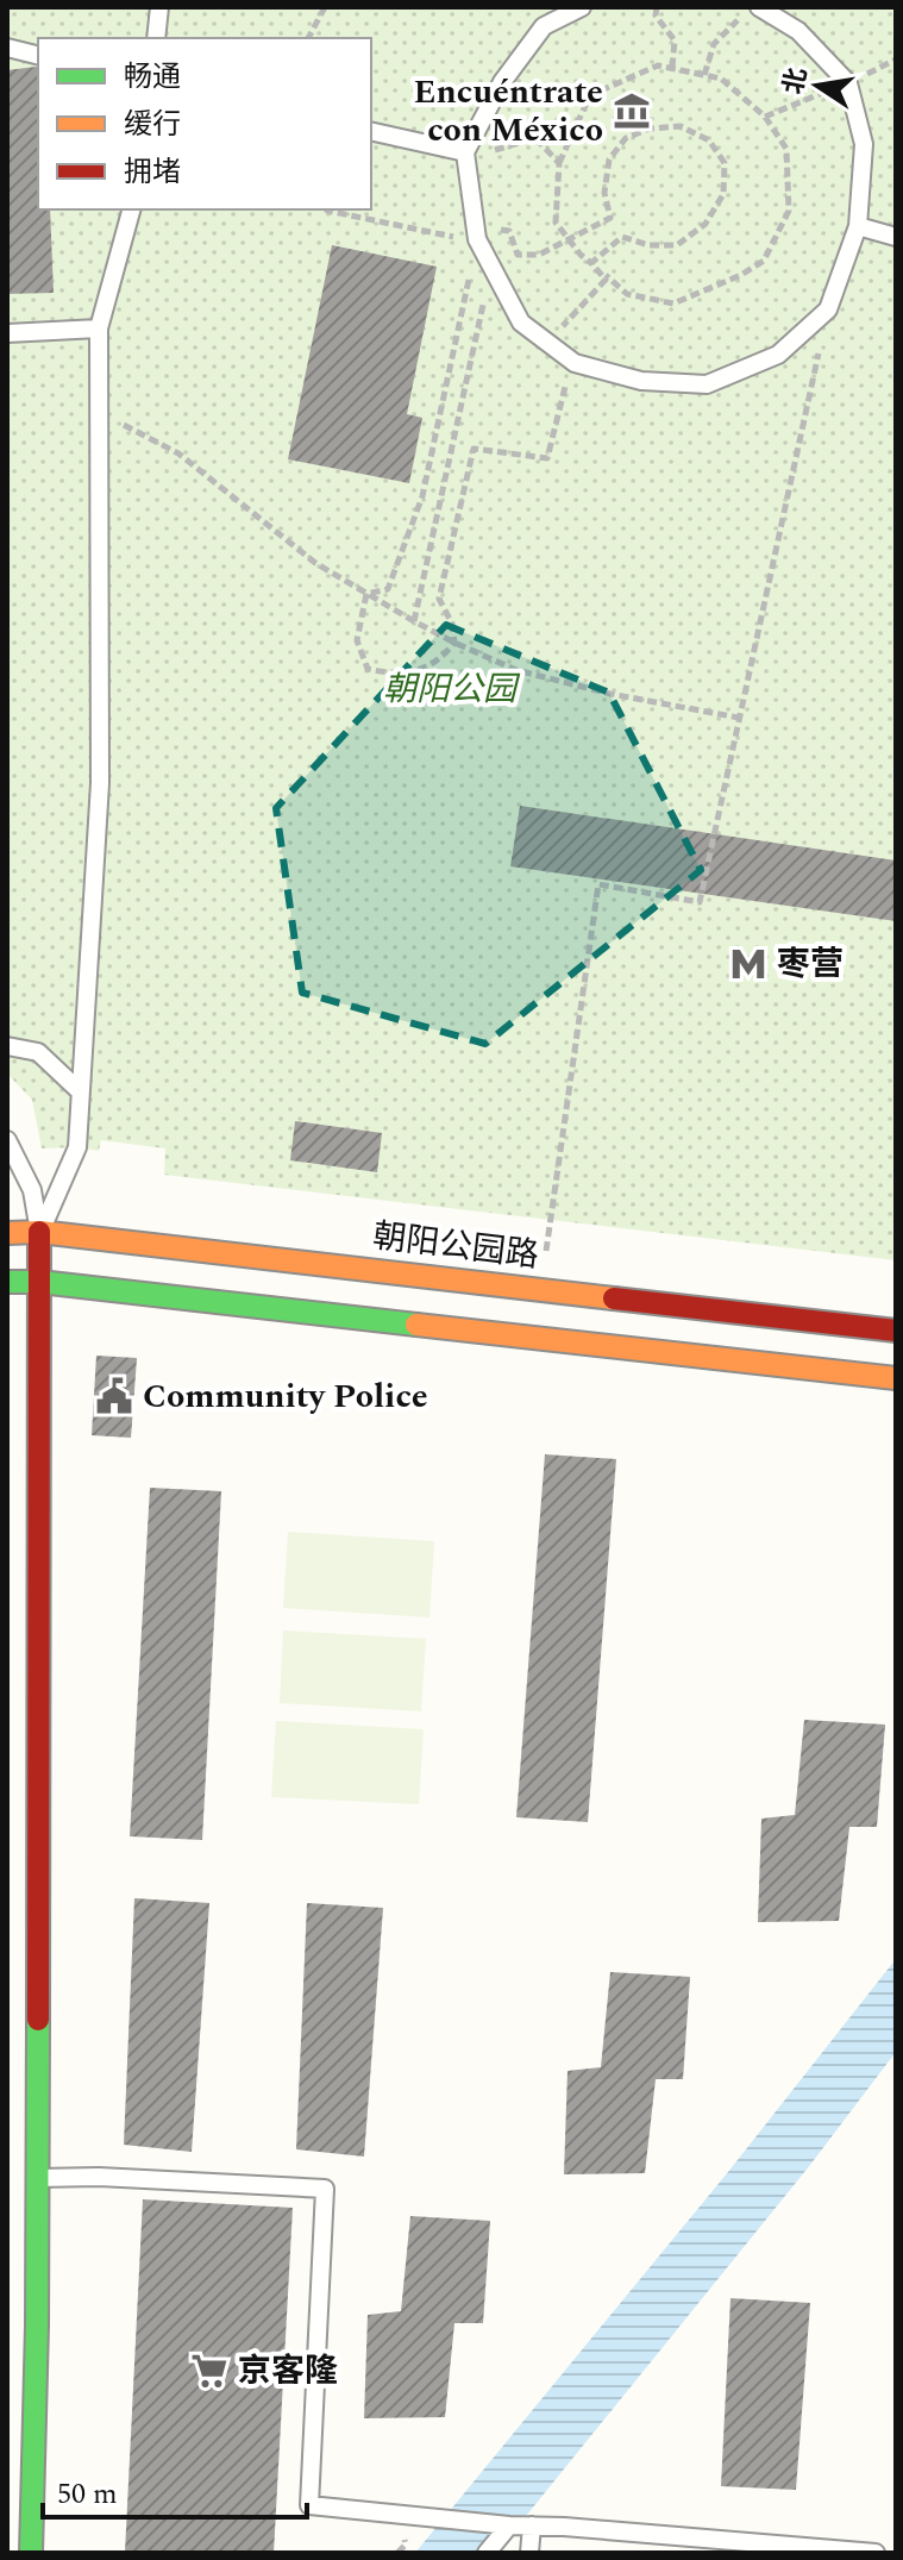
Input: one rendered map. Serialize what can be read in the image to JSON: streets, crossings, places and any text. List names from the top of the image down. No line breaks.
{"streets":{"main road":["朝阳公园路"]},"parks":["朝阳公园"],"places":{"museum":["Encuéntrate con México"],"metro station":["枣营"],"public building":["Community Police"],"supermarket":["京客隆"]},"legend":["畅通","缓行","拥堵"],"scale_bar":"50 m","north":"left"}
